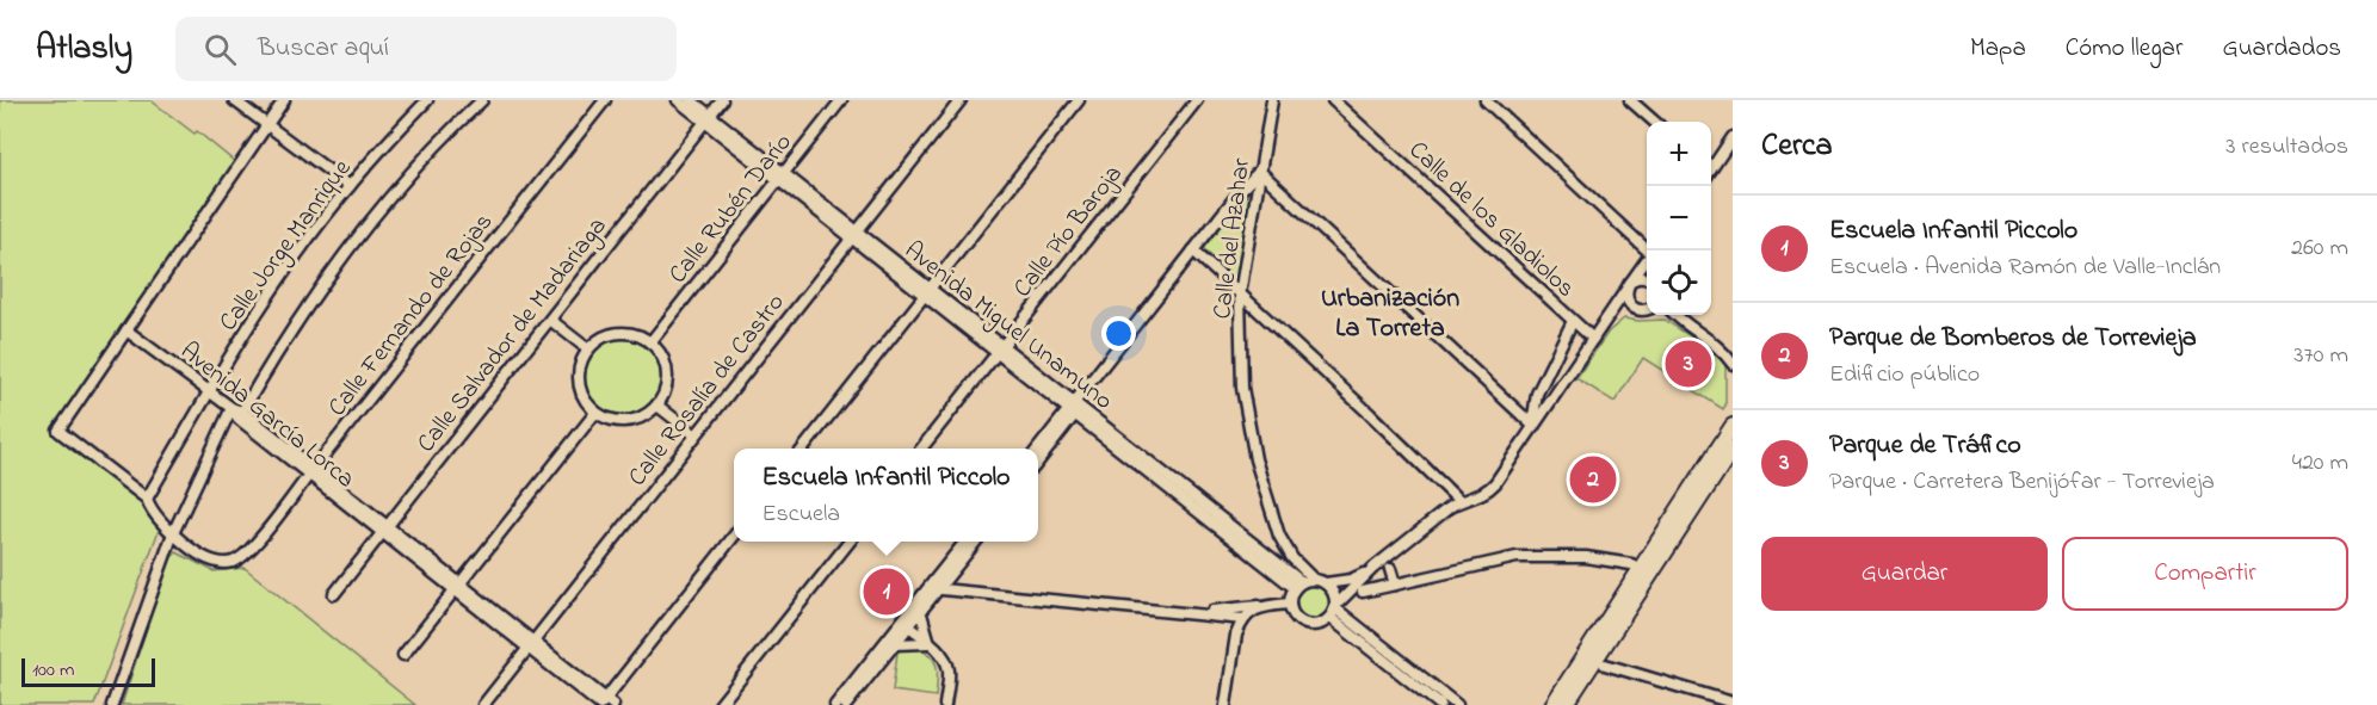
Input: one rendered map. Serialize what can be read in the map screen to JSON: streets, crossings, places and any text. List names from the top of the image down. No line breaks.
{"streets":{"street":["Calle Rubén Darío","Calle de los Gladiolos","Calle Pío Baroja","Calle del Azahar","Calle Jorge Manrique","Calle Fernando de Rojas","Avenida Miguel Unamuno","Calle Salvador de Madariaga","Calle Rosalía de Castro","Avenida García Lorca"]},"crossings":[["Calle Rubén Darío","Avenida Miguel Unamuno"],["Calle Pío Baroja","Avenida Miguel Unamuno"],["Calle del Azahar","Avenida Miguel Unamuno"],["Calle Jorge Manrique","Avenida García Lorca"],["Calle Fernando de Rojas","Avenida García Lorca"],["Avenida Miguel Unamuno","Calle Salvador de Madariaga"],["Avenida Miguel Unamuno","Calle Rosalía de Castro"],["Calle Salvador de Madariaga","Avenida García Lorca"],["Calle Rosalía de Castro","Avenida García Lorca"]],"districts":["Urbanización La Torreta"],"scale_bar":"100 m","page":{"header":"Atlasly","search":"Buscar aquí","nav":["Mapa","Cómo llegar","Guardados"],"heading":["Cerca","3 resultados"],"map_buttons":["+","−"],"list":[{"mark":"1","name":"Escuela Infantil Piccolo","note":"Escuela · Avenida Ramón de Valle-Inclán","value":"260 m"},{"mark":"2","name":"Parque de Bomberos de Torrevieja","note":"Edificio público","value":"370 m"},{"mark":"3","name":"Parque de Tráfico","note":"Parque · Carretera Benijófar - Torrevieja","value":"420 m"}],"pins":["3","2","1"],"popup":["Escuela Infantil Piccolo","Escuela"],"buttons":["Guardar","Compartir"],"scale":"100 m"}}
